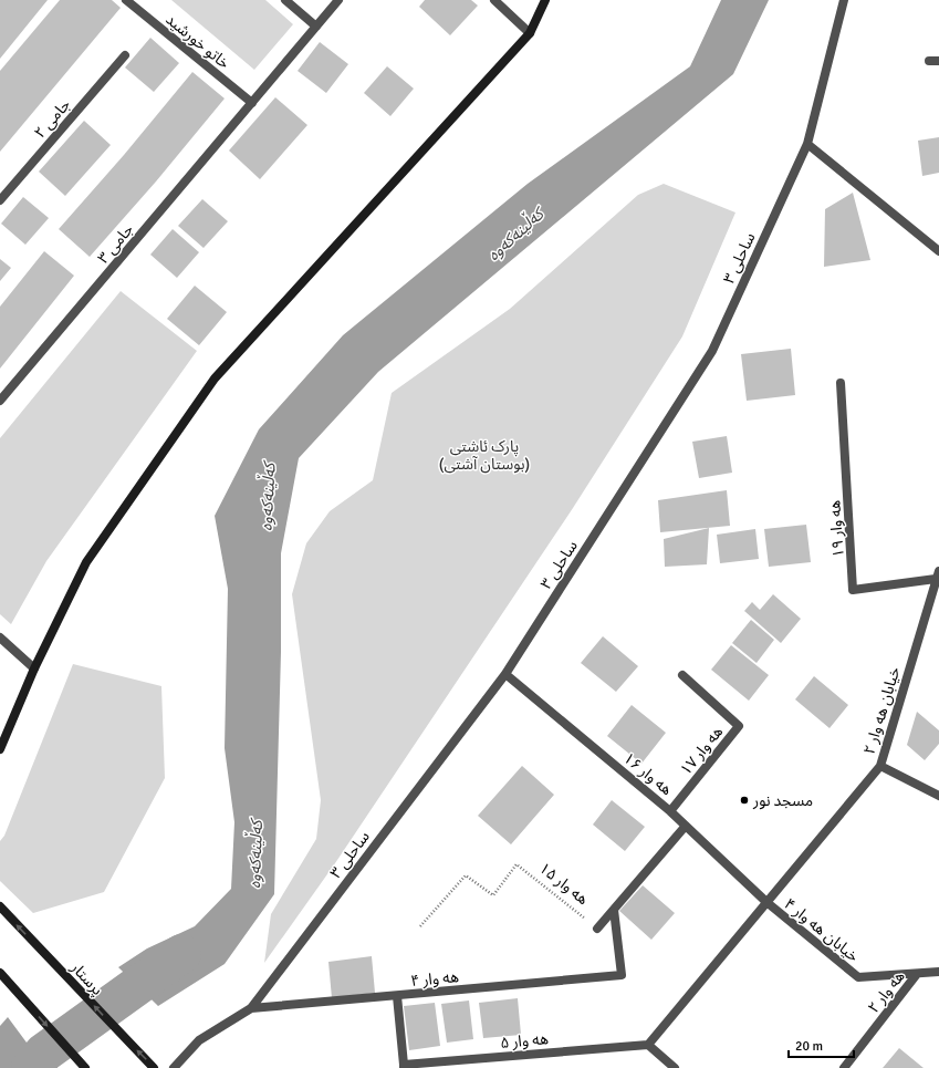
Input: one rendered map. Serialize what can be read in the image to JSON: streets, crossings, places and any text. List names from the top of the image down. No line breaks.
{"streets":{"street":["خاتو خورشید","جامی ۲","جامی ۳","ساحلی ۳","هه وار ۱۹","خیابان هه وار ۲","هه وار ۱۷","هه وار ۱۶","خیابان هه وار ۴","پرستار","هه وار ۴","هه وار ۲","هه وار ۵"],"path":["هه وار ۱۵"]},"crossings":[["خاتو خورشید","جامی ۳"],["ساحلی ۳","هه وار ۱۶"],["ساحلی ۳","هه وار ۴"],["هه وار ۱۹","خیابان هه وار ۲"],["خیابان هه وار ۲","هه وار ۱۶"],["خیابان هه وار ۲","خیابان هه وار ۴"],["خیابان هه وار ۲","هه وار ۵"],["هه وار ۱۷","هه وار ۱۶"],["هه وار ۱۶","خیابان هه وار ۴"],["خیابان هه وار ۴","هه وار ۲"]],"water":["کەڵینەکەوە"],"parks":["پارک ئاشتی (بوستان آشتی)"],"places":["مسجد نور"],"scale_bar":"20 m"}
